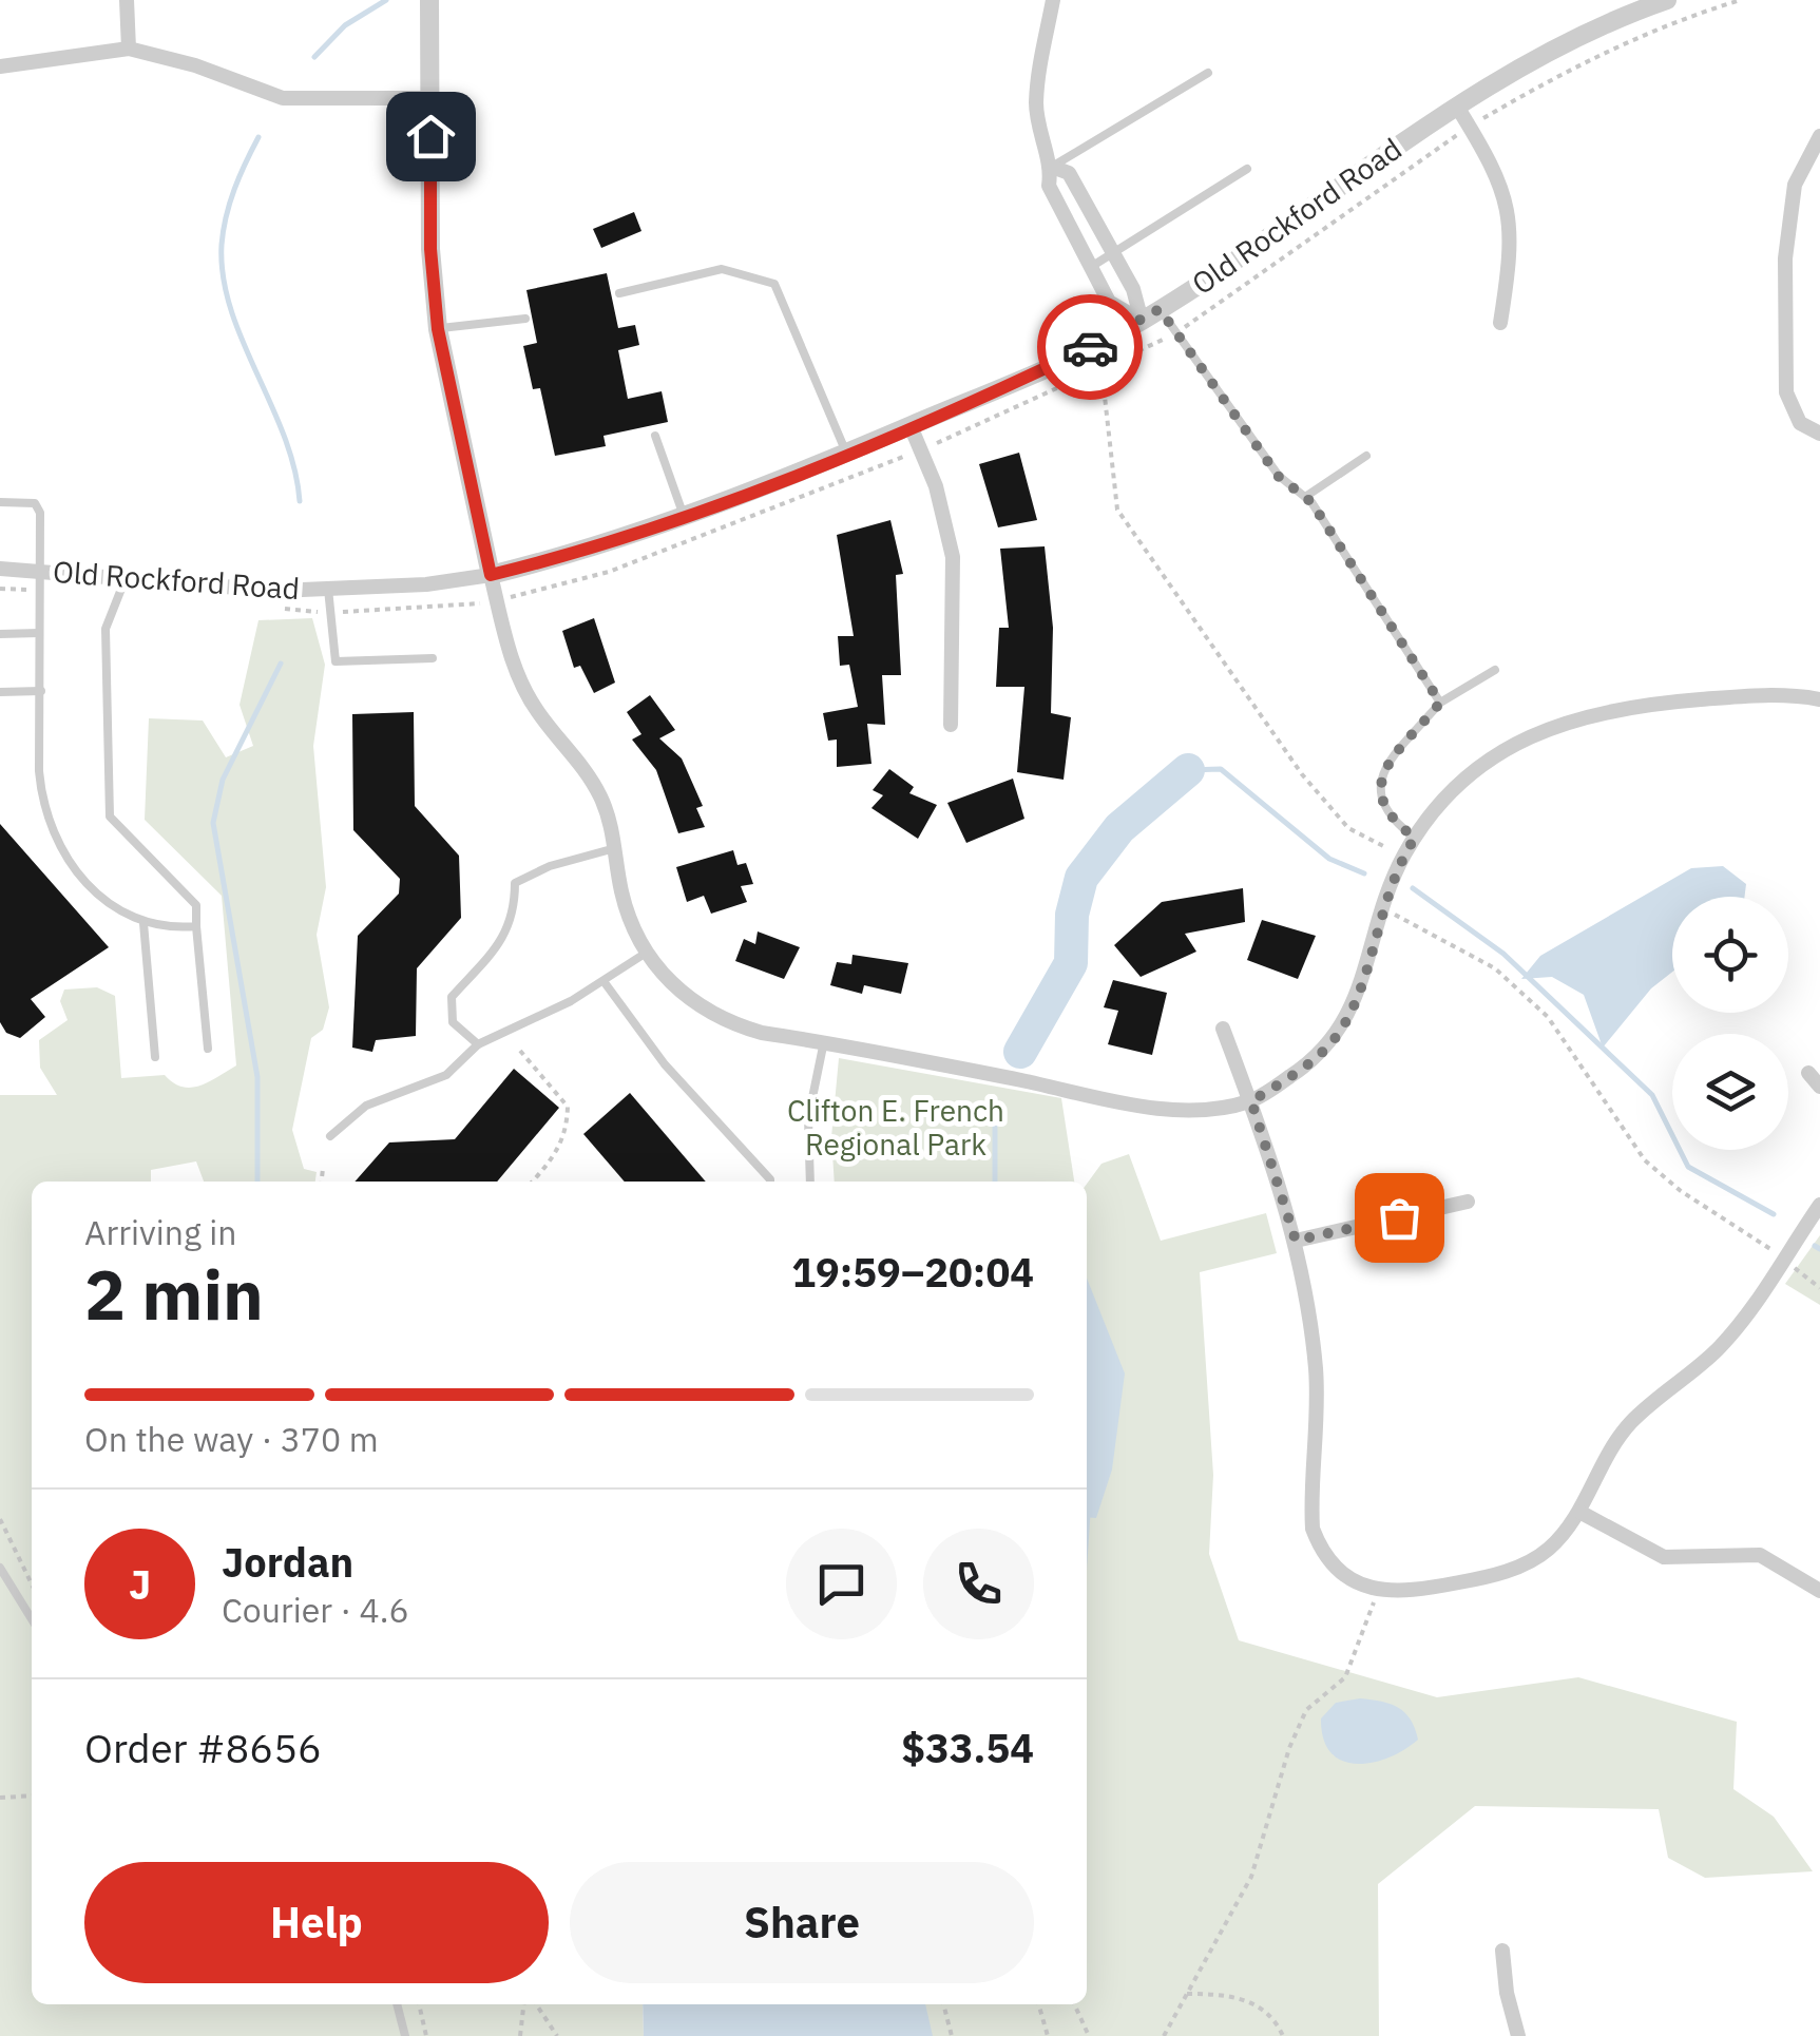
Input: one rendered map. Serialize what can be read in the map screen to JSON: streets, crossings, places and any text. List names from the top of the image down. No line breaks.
{"streets":{"street":["Old Rockford Road"]},"parks":["Clifton E. French Regional Park"],"page":{"heading":["2 min","Arriving in","19:59–20:04"],"panel":["Jordan","Courier · 4.6","Order #8656","$33.54"],"bar":"On the way · 370 m","round":"J","buttons":["Help","Share"]}}
